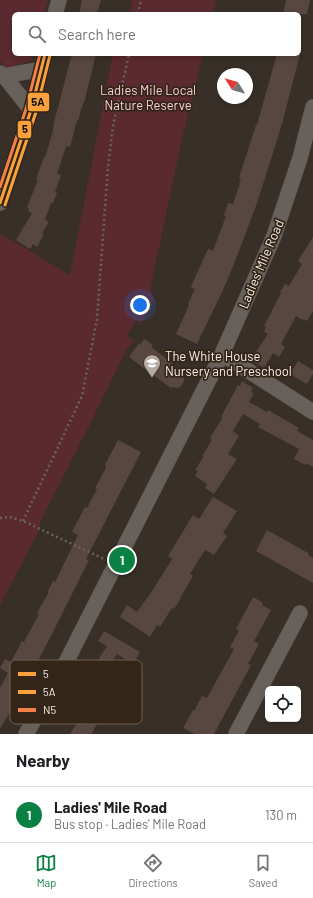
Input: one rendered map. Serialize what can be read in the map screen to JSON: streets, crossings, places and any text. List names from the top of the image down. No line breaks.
{"streets":{"street":["Ladies' Mile Road"]},"parks":["Ladies Mile Local Nature Reserve"],"places":{"school or university":["The White House Nursery and Preschool"]},"lines":["transit line 5","transit line 5A","transit line N5"],"legend":["5","5A","N5"],"north":"top left","page":{"search":"Search here","pins":"1","heading":"Nearby","list":[{"mark":"1","name":"Ladies' Mile Road","note":"Bus stop · Ladies' Mile Road","value":"130 m"}],"nav":["Map","Directions","Saved"]}}
